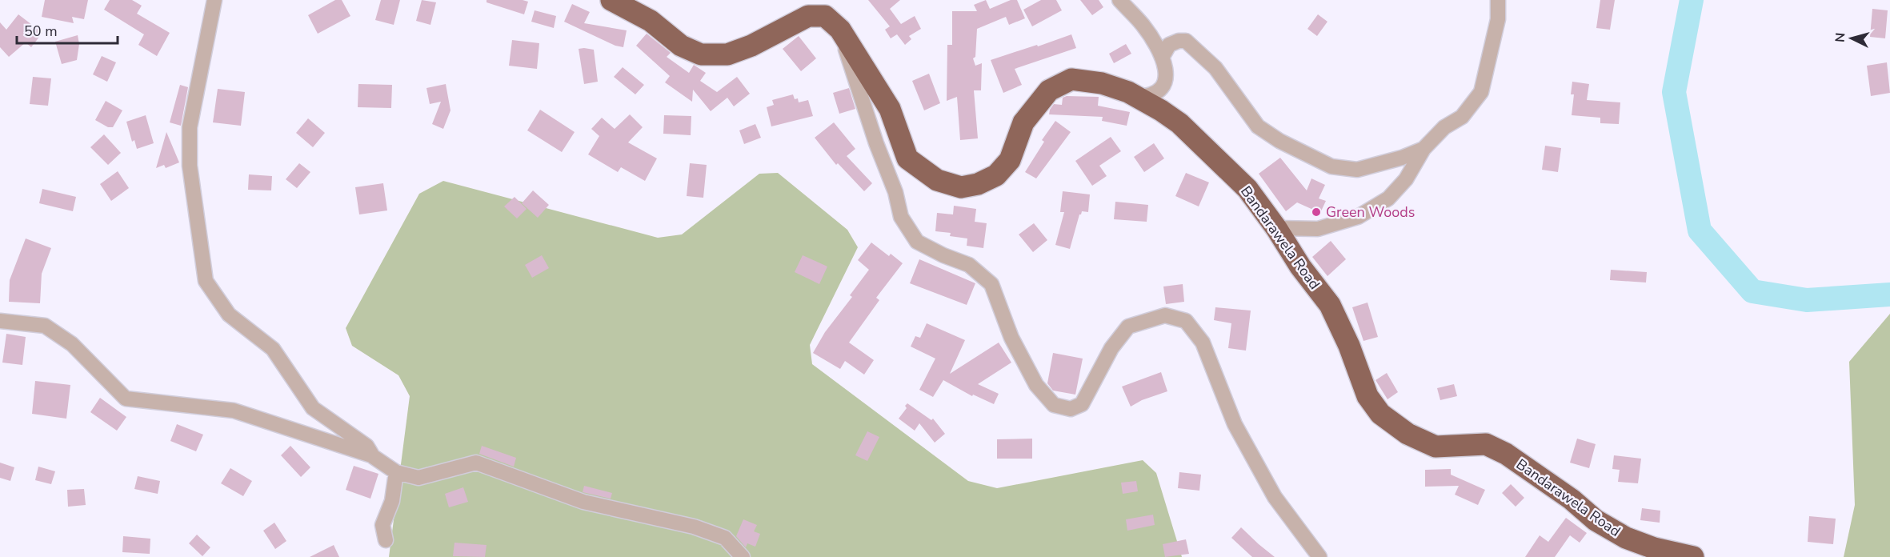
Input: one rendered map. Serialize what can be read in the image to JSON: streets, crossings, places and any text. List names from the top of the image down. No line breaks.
{"streets":{"highway":["Bandarawela Road"]},"places":["Green Woods"],"scale_bar":"50 m","north":"left"}
